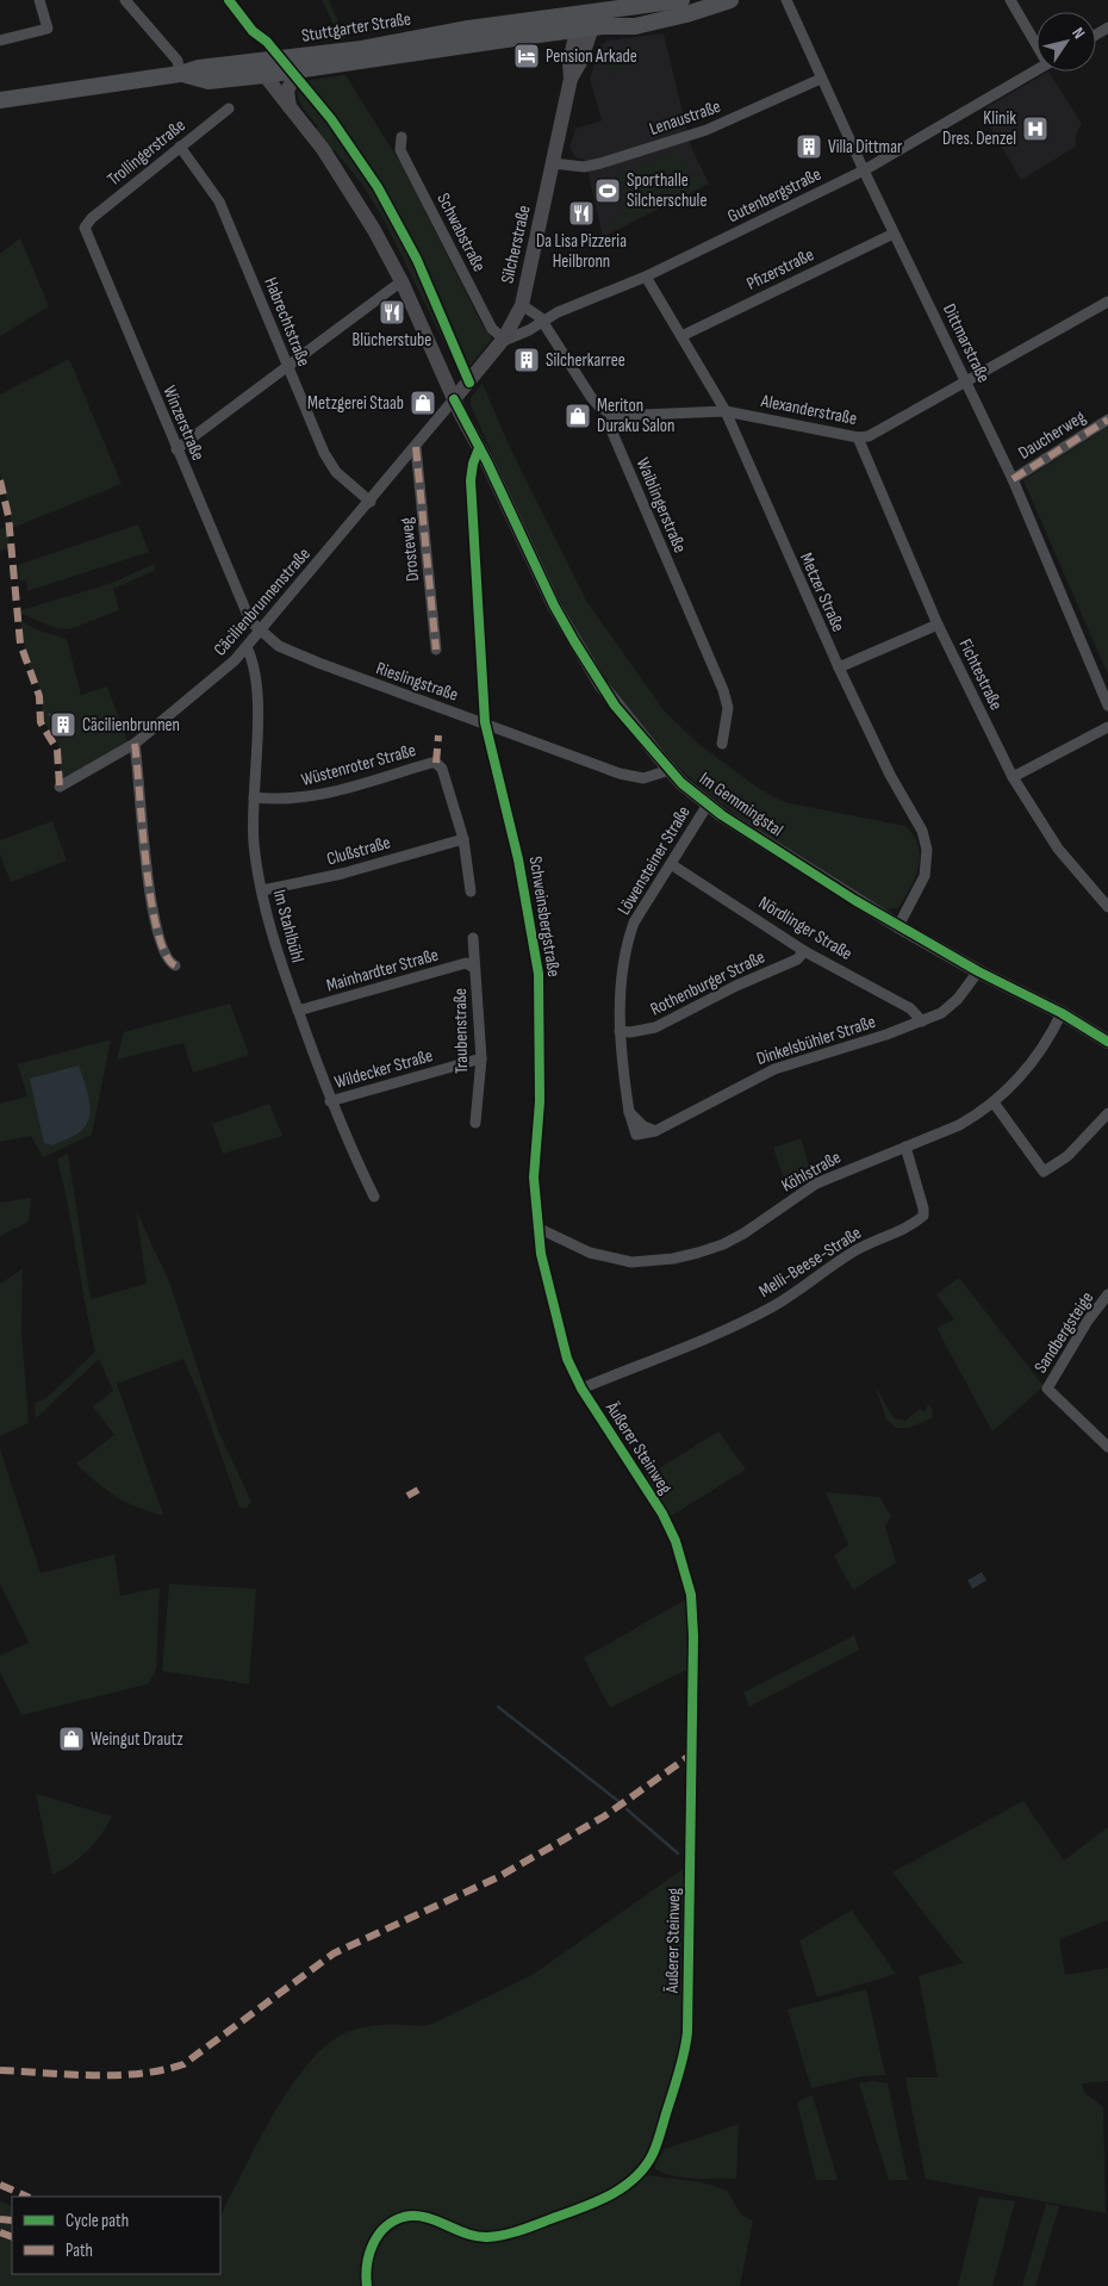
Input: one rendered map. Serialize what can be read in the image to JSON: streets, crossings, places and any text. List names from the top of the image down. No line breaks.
{"streets":{"main road":["Stuttgarter Straße"],"street":["Lenaustraße","Trollingerstraße","Gutenbergstraße","Schwabstraße","Silcherstraße","Pfizerstraße","Habrechtstraße","Dittmarstraße","Alexanderstraße","Winzerstraße","Daucherweg","Waiblingerstraße","Drosteweg","Metzer Straße","Cäcilienbrunnenstraße","Fichtestraße","Rieslingstraße","Wüstenroter Straße","Im Gemmingstal","Clußstraße","Löwensteiner Straße","Schweinsbergstraße","Im Stahlbühl","Nördlinger Straße","Mainhardter Straße","Rothenburger Straße","Traubenstraße","Dinkelsbühler Straße","Wildecker Straße","Köhlstraße","Melli-Beese-Straße","Sandbergsteige","Äußerer Steinweg"]},"crossings":[["Stuttgarter Straße","Silcherstraße"],["Stuttgarter Straße","Im Gemmingstal"],["Lenaustraße","Silcherstraße"],["Lenaustraße","Dittmarstraße"],["Trollingerstraße","Habrechtstraße"],["Trollingerstraße","Winzerstraße"],["Gutenbergstraße","Schwabstraße"],["Gutenbergstraße","Silcherstraße"],["Gutenbergstraße","Dittmarstraße"],["Gutenbergstraße","Metzer Straße"],["Schwabstraße","Silcherstraße"],["Silcherstraße","Cäcilienbrunnenstraße"],["Silcherstraße","Im Gemmingstal"],["Pfizerstraße","Dittmarstraße"],["Pfizerstraße","Metzer Straße"],["Habrechtstraße","Cäcilienbrunnenstraße"],["Dittmarstraße","Alexanderstraße"],["Dittmarstraße","Daucherweg"],["Alexanderstraße","Waiblingerstraße"],["Alexanderstraße","Metzer Straße"],["Alexanderstraße","Fichtestraße"],["Winzerstraße","Cäcilienbrunnenstraße"],["Winzerstraße","Rieslingstraße"],["Drosteweg","Cäcilienbrunnenstraße"],["Metzer Straße","Im Gemmingstal"],["Cäcilienbrunnenstraße","Rieslingstraße"],["Cäcilienbrunnenstraße","Im Gemmingstal"],["Cäcilienbrunnenstraße","Im Stahlbühl"],["Rieslingstraße","Im Gemmingstal"],["Rieslingstraße","Schweinsbergstraße"],["Wüstenroter Straße","Clußstraße"],["Wüstenroter Straße","Im Stahlbühl"],["Im Gemmingstal","Löwensteiner Straße"],["Im Gemmingstal","Schweinsbergstraße"],["Im Gemmingstal","Dinkelsbühler Straße"],["Im Gemmingstal","Köhlstraße"],["Clußstraße","Im Stahlbühl"],["Löwensteiner Straße","Nördlinger Straße"],["Löwensteiner Straße","Rothenburger Straße"],["Löwensteiner Straße","Dinkelsbühler Straße"],["Schweinsbergstraße","Köhlstraße"],["Schweinsbergstraße","Melli-Beese-Straße"],["Schweinsbergstraße","Äußerer Steinweg"],["Im Stahlbühl","Mainhardter Straße"],["Im Stahlbühl","Wildecker Straße"],["Nördlinger Straße","Rothenburger Straße"],["Nördlinger Straße","Dinkelsbühler Straße"],["Mainhardter Straße","Traubenstraße"],["Traubenstraße","Wildecker Straße"],["Köhlstraße","Melli-Beese-Straße"],["Melli-Beese-Straße","Äußerer Steinweg"]],"places":{"hotel":["Pension Arkade"],"hospital":["Klinik Dres. Denzel"],"building":["Villa Dittmar","Silcherkarree","Cäcilienbrunnen"],"sports":["Sporthalle Silcherschule"],"restaurant":["Da Lisa Pizzeria Heilbronn","Blücherstube"],"shop":["Metzgerei Staab","Meriton Duraku Salon","Weingut Drautz"]},"legend":["Cycle path","Path"],"north":"top right"}
